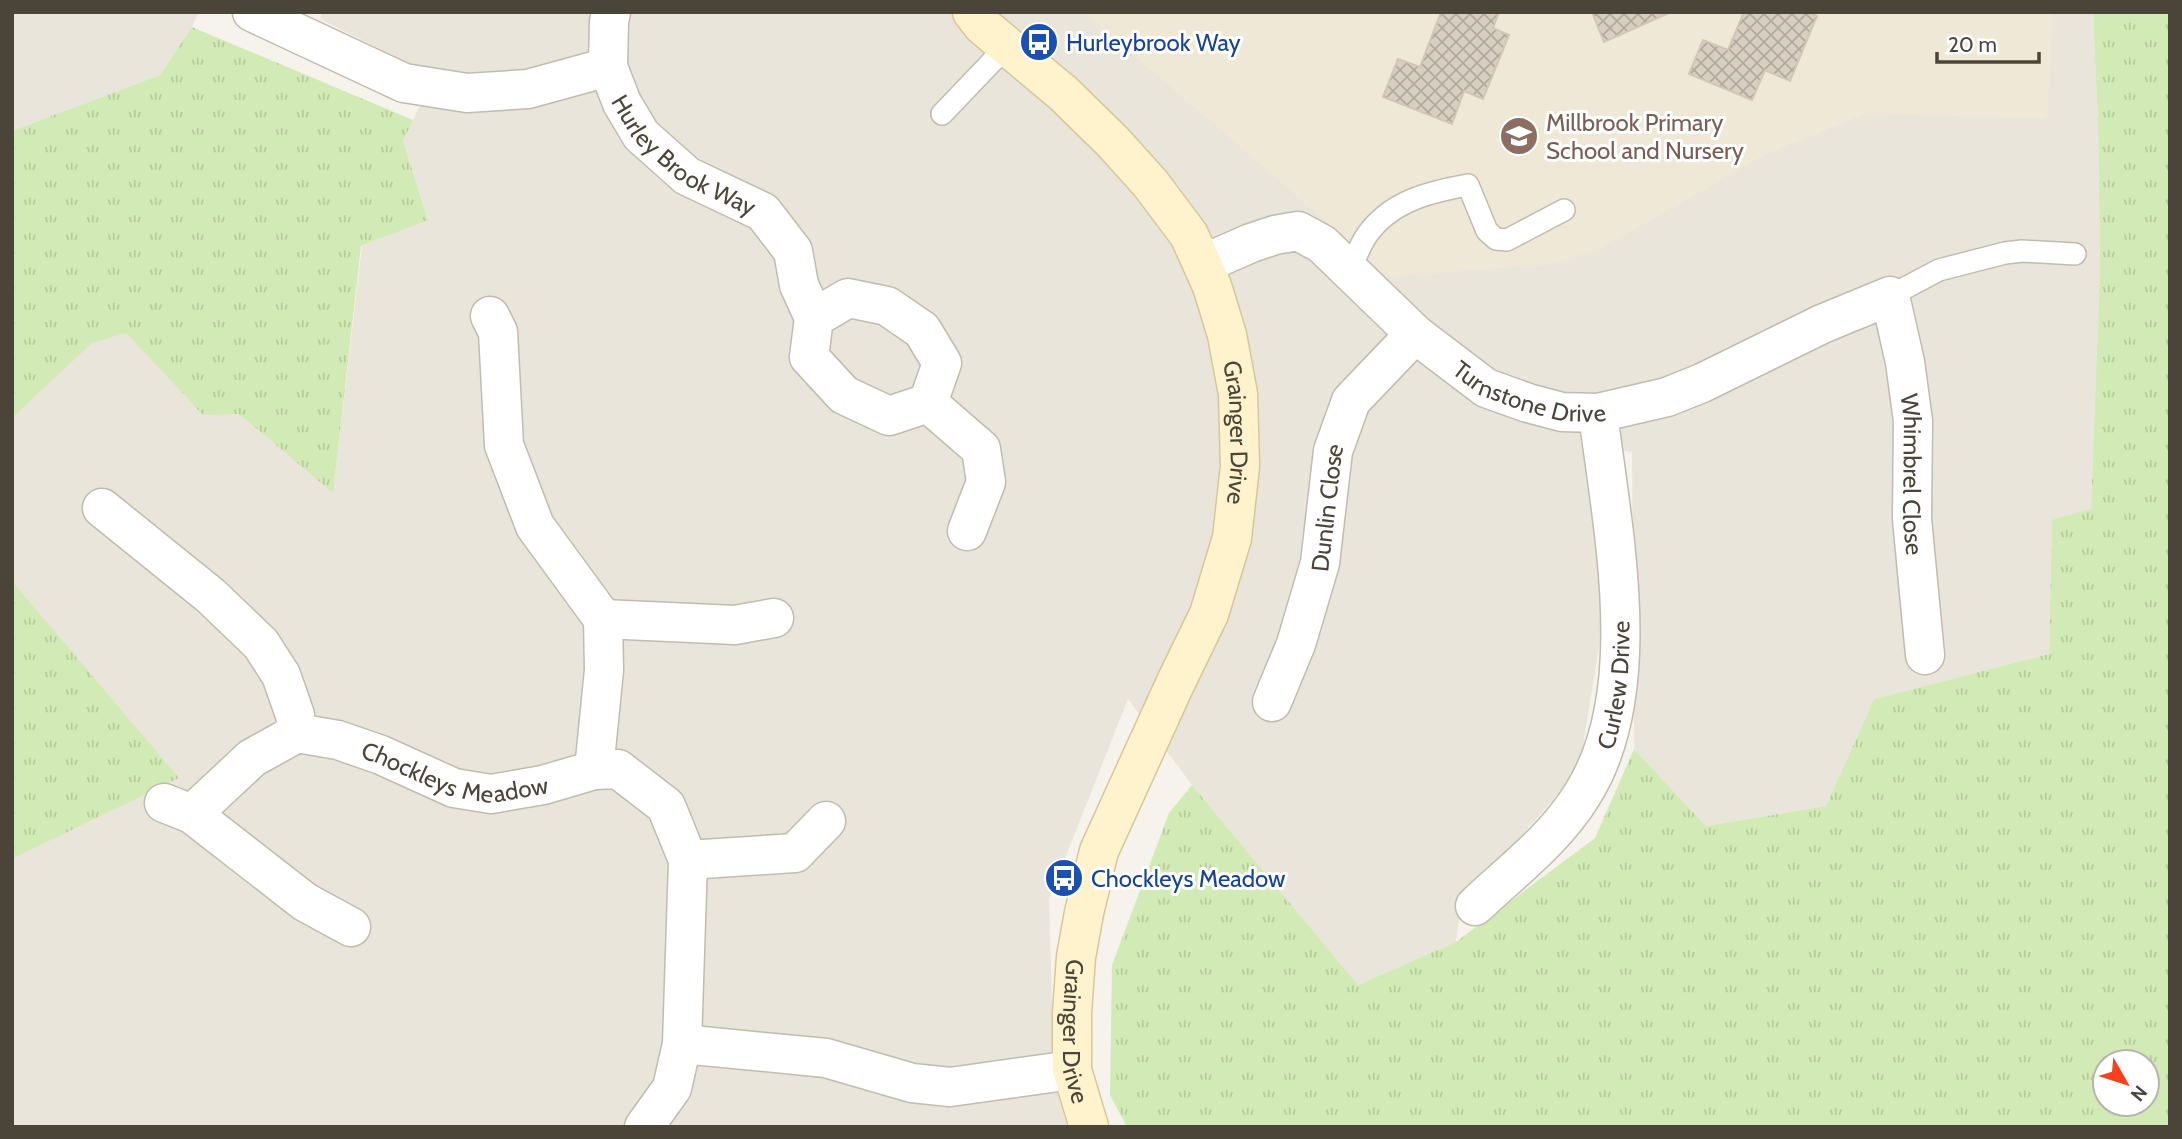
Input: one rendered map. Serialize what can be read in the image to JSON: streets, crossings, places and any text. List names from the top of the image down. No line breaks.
{"streets":{"street":["Hurley Brook Way","Turnstone Drive","Grainger Drive","Whimbrel Close","Dunlin Close","Curlew Drive","Chockleys Meadow"]},"crossings":[["Turnstone Drive","Grainger Drive"],["Turnstone Drive","Whimbrel Close"],["Turnstone Drive","Dunlin Close"],["Turnstone Drive","Curlew Drive"]],"places":{"bus stop":["Hurleybrook Way","Chockleys Meadow"],"school or university":["Millbrook Primary School and Nursery"]},"scale_bar":"20 m","north":"bottom right"}
